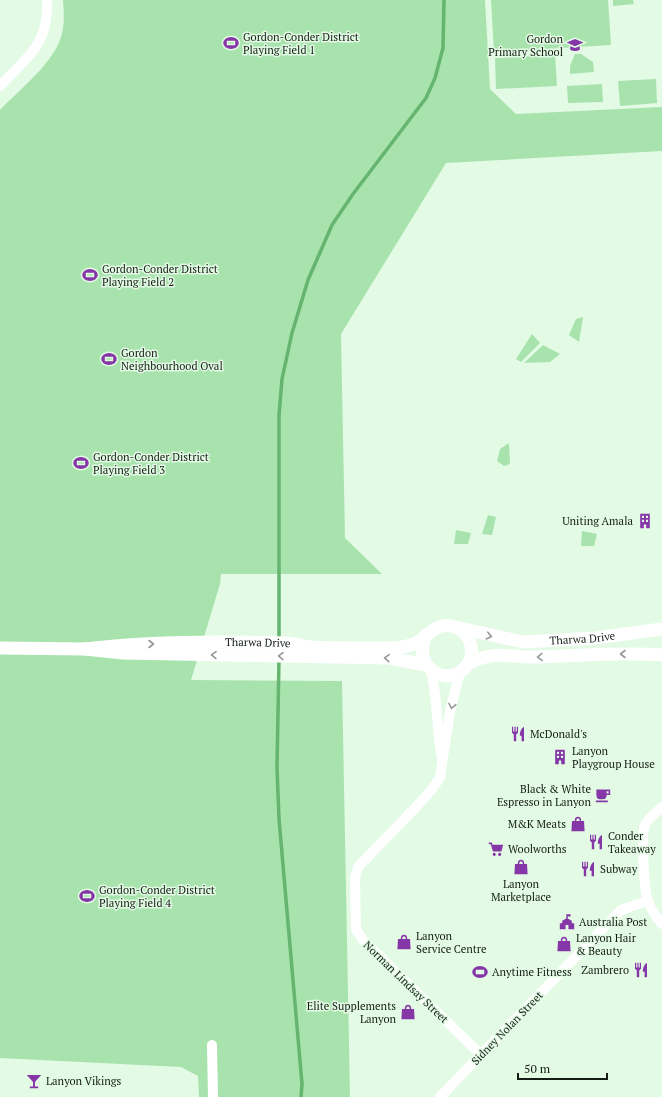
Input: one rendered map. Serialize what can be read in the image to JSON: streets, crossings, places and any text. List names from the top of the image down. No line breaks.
{"streets":{"main road":["Tharwa Drive"],"street":["Norman Lindsay Street","Sidney Nolan Street"]},"crossings":[["Tharwa Drive","Norman Lindsay Street"],["Norman Lindsay Street","Sidney Nolan Street"]],"places":{"sports":["Gordon-Conder District Playing Field 1","Gordon-Conder District Playing Field 2","Gordon Neighbourhood Oval","Gordon-Conder District Playing Field 3","Gordon-Conder District Playing Field 4","Anytime Fitness"],"school or university":["Gordon Primary School"],"building":["Uniting Amala","Lanyon Playgroup House"],"restaurant":["McDonald's","Conder Takeaway","Subway","Zambrero"],"cafe":["Black & White Espresso in Lanyon"],"shop":["M&K Meats","Lanyon Marketplace","Lanyon Service Centre","Lanyon Hair & Beauty","Elite Supplements Lanyon"],"supermarket":["Woolworths"],"public building":["Australia Post"],"bar":["Lanyon Vikings"]},"scale_bar":"50 m"}
